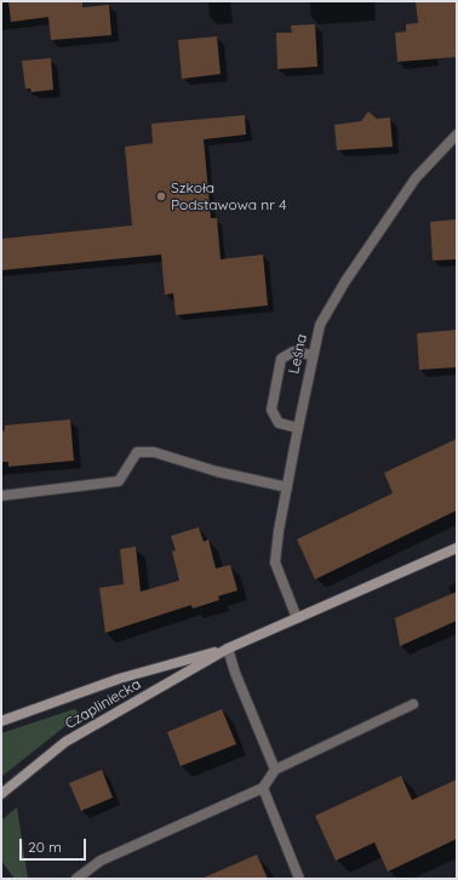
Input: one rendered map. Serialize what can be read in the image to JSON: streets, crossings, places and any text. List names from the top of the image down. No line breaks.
{"streets":{"street":["Leśna","Czapliniecka"]},"crossings":[["Leśna","Czapliniecka"]],"places":["Szkoła Podstawowa nr 4"],"scale_bar":"20 m"}
